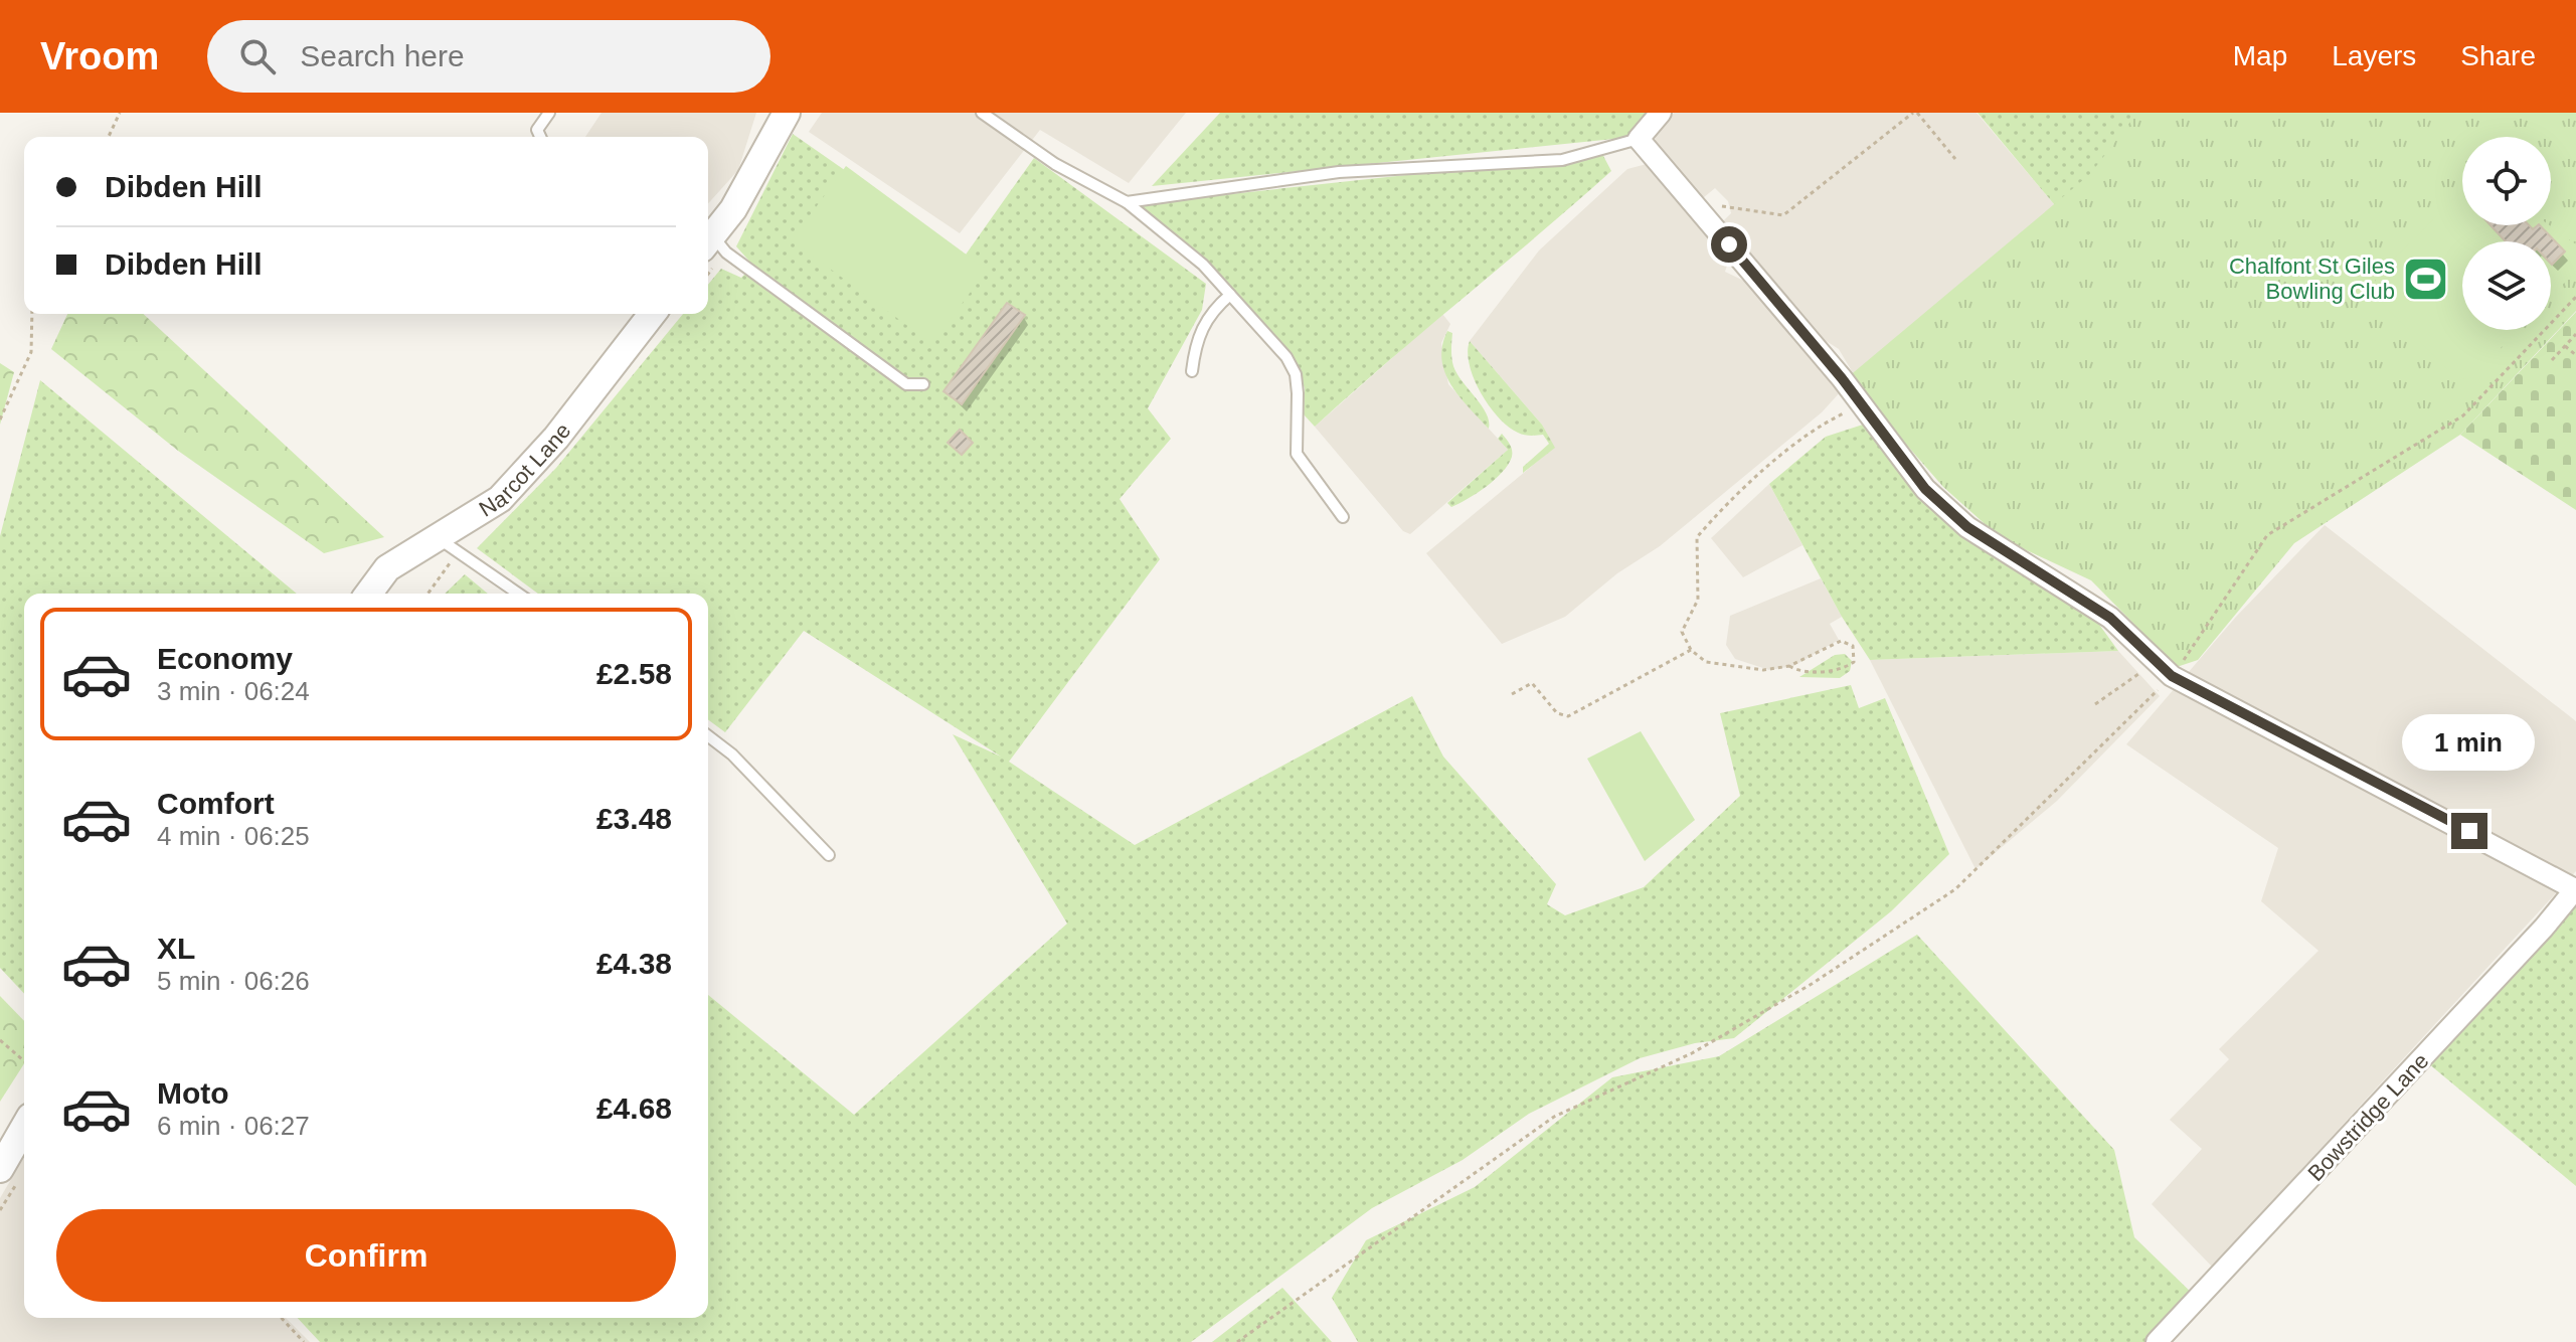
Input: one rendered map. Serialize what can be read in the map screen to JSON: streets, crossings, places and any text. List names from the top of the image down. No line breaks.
{"streets":{"street":["Narcot Lane","Bowstridge Lane"]},"places":{"sports":["Chalfont St Giles Bowling Club"]},"page":{"header":"Vroom","search":"Search here","nav":["Map","Layers","Share"],"banner":["Dibden Hill","Dibden Hill"],"list":[{"name":"Economy","note":"3 min · 06:24","value":"£2.58"},{"name":"Comfort","note":"4 min · 06:25","value":"£3.48"},{"name":"XL","note":"5 min · 06:26","value":"£4.38"},{"name":"Moto","note":"6 min · 06:27","value":"£4.68"}],"bubble":"1 min","buttons":"Confirm"}}
